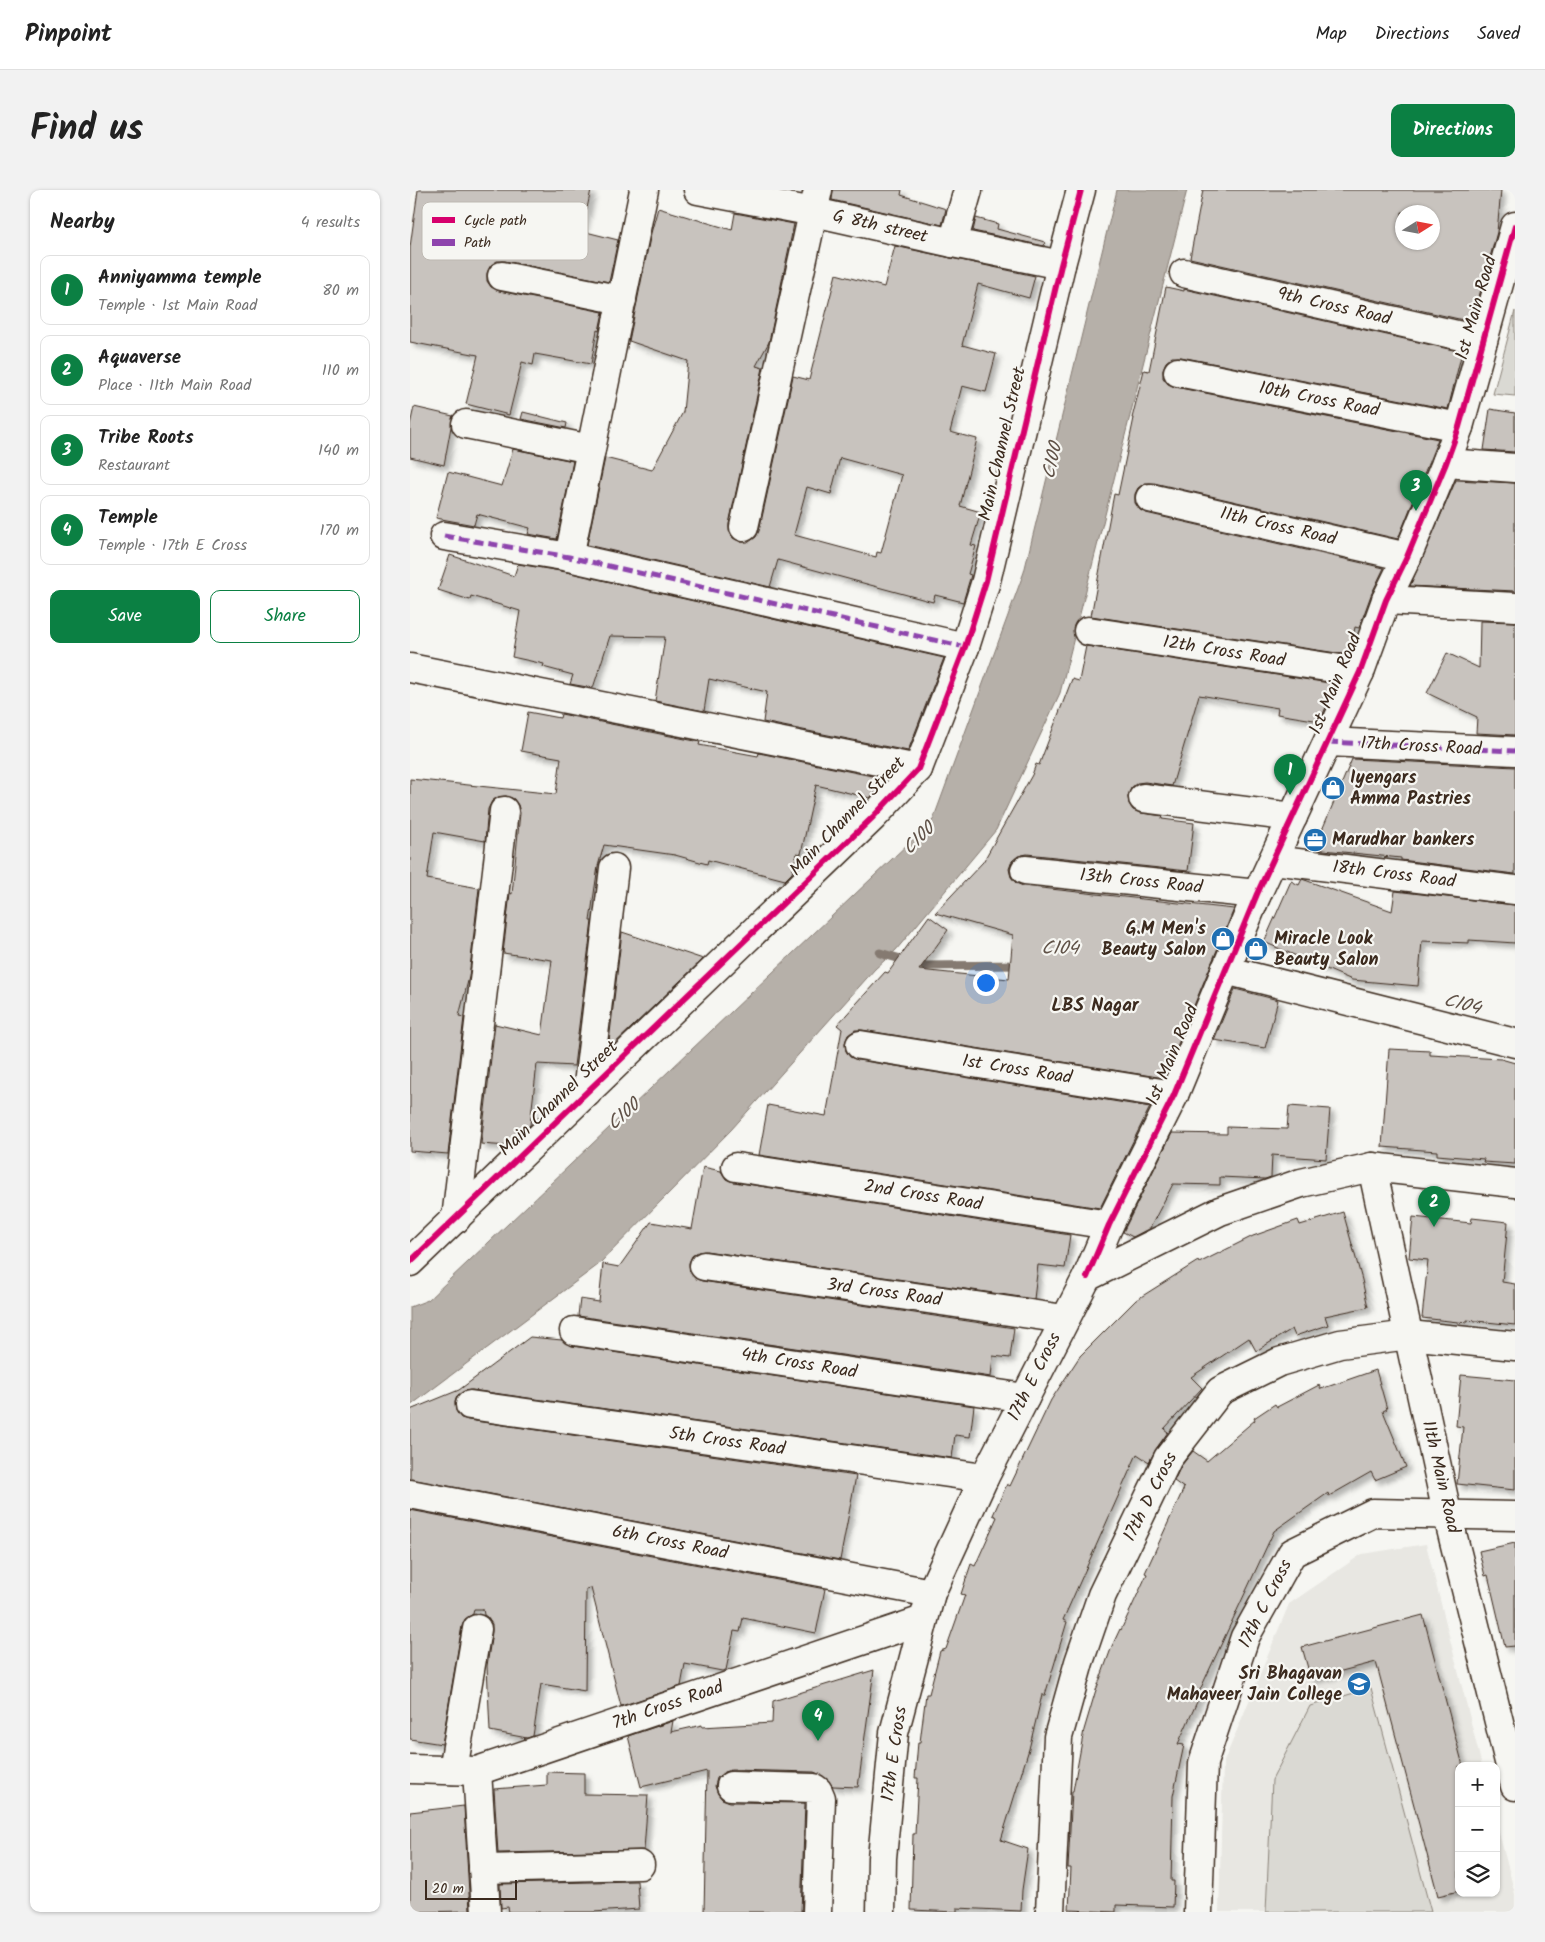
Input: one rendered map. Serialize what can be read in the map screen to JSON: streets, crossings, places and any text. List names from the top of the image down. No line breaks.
{"streets":{"street":["G 8th street","9th Cross Road","1st Main Road","10th Cross Road","Main Channel Street","11th Cross Road","12th Cross Road","17th Cross Road","18th Cross Road","13th Cross Road","1st Cross Road","2nd Cross Road","3rd Cross Road","4th Cross Road","17th E Cross","5th Cross Road","11th Main Road","17th D Cross","6th Cross Road","17th C Cross","7th Cross Road"]},"crossings":[["G 8th street","Main Channel Street"],["9th Cross Road","1st Main Road"],["1st Main Road","10th Cross Road"],["1st Main Road","11th Cross Road"],["1st Main Road","12th Cross Road"],["1st Main Road","17th Cross Road"],["1st Main Road","18th Cross Road"],["1st Main Road","13th Cross Road"],["1st Main Road","1st Cross Road"],["1st Main Road","2nd Cross Road"],["1st Main Road","17th E Cross"],["3rd Cross Road","17th E Cross"],["4th Cross Road","17th E Cross"],["17th E Cross","5th Cross Road"],["17th E Cross","6th Cross Road"],["17th E Cross","7th Cross Road"],["11th Main Road","17th D Cross"],["11th Main Road","17th C Cross"]],"districts":["LBS Nagar"],"water":["C100","C104"],"places":{"shop":["Iyengars Amma Pastries","G.M Men's Beauty Salon","Miracle Look Beauty Salon"],"office":["Marudhar bankers"],"school or university":["Sri Bhagavan Mahaveer Jain College"]},"legend":["Cycle path","Path"],"scale_bar":"20 m","north":"right","page":{"header":"Pinpoint","nav":["Map","Directions","Saved"],"title":"Find us","buttons":["Directions",["Save","Share"]],"heading":["Nearby","4 results"],"list":[{"mark":"1","name":"Anniyamma temple","note":"Temple · 1st Main Road","value":"80 m"},{"mark":"2","name":"Aquaverse","note":"Place · 11th Main Road","value":"110 m"},{"mark":"3","name":"Tribe Roots","note":"Restaurant","value":"140 m"},{"mark":"4","name":"Temple","note":"Temple · 17th E Cross","value":"170 m"}],"pins":["3","1","2","4"],"map_buttons":["+","−"],"scale":"20 m"}}
